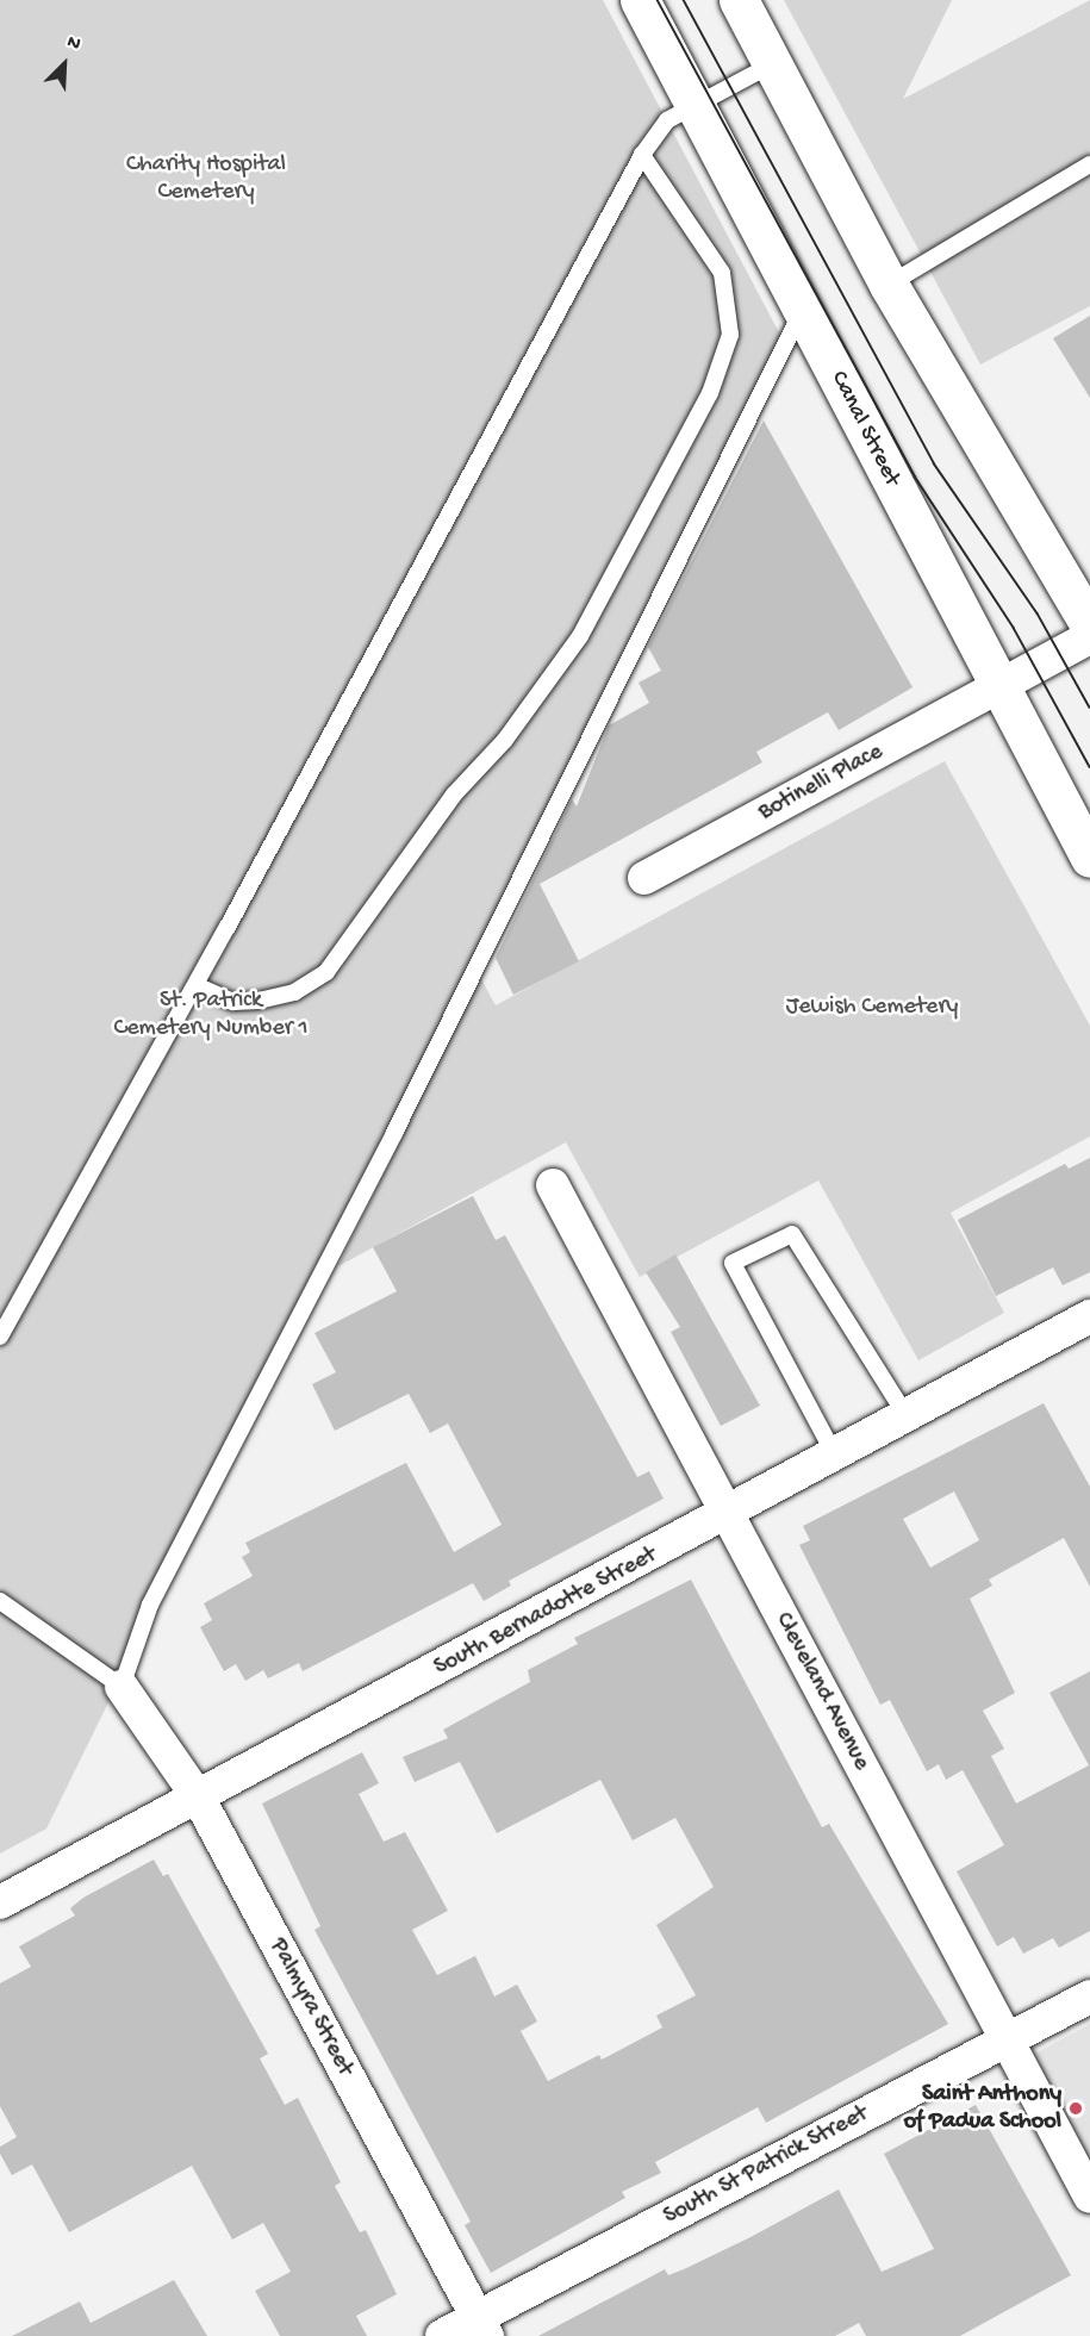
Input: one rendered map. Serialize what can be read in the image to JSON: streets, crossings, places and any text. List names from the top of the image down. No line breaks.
{"streets":{"main road":["Canal Street"],"street":["Botinelli Place","South Bernadotte Street","Cleveland Avenue","Palmyra Street","South St Patrick Street"]},"crossings":[["Canal Street","Botinelli Place"],["South Bernadotte Street","Cleveland Avenue"],["South Bernadotte Street","Palmyra Street"],["Cleveland Avenue","South St Patrick Street"],["Palmyra Street","South St Patrick Street"]],"parks":["Charity Hospital Cemetery","St. Patrick Cemetery Number 1","Jewish Cemetery"],"places":["Saint Anthony of Padua School"],"north":"top right"}
